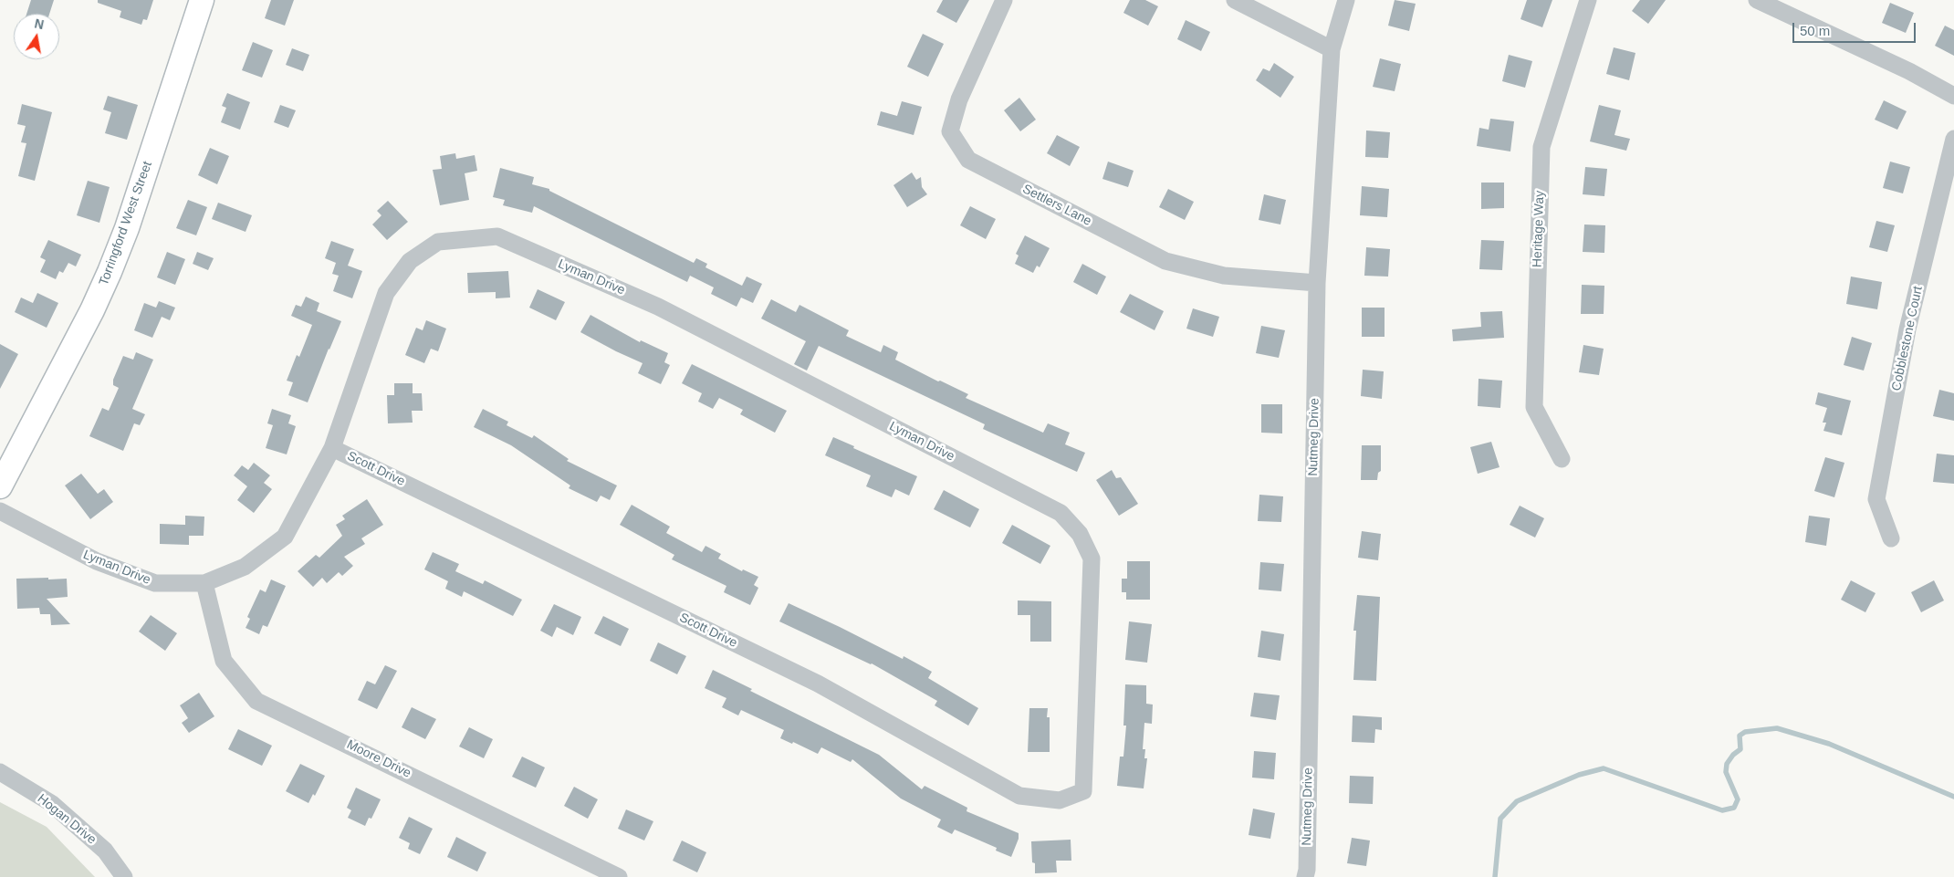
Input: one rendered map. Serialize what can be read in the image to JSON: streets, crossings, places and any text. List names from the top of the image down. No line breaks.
{"streets":{"main road":["Torringford West Street"],"street":["Settlers Lane","Heritage Way","Lyman Drive","Cobblestone Court","Nutmeg Drive","Scott Drive","Moore Drive","Hogan Drive"]},"crossings":[["Settlers Lane","Nutmeg Drive"],["Lyman Drive","Scott Drive"],["Lyman Drive","Moore Drive"]],"scale_bar":"50 m","north":"top"}
